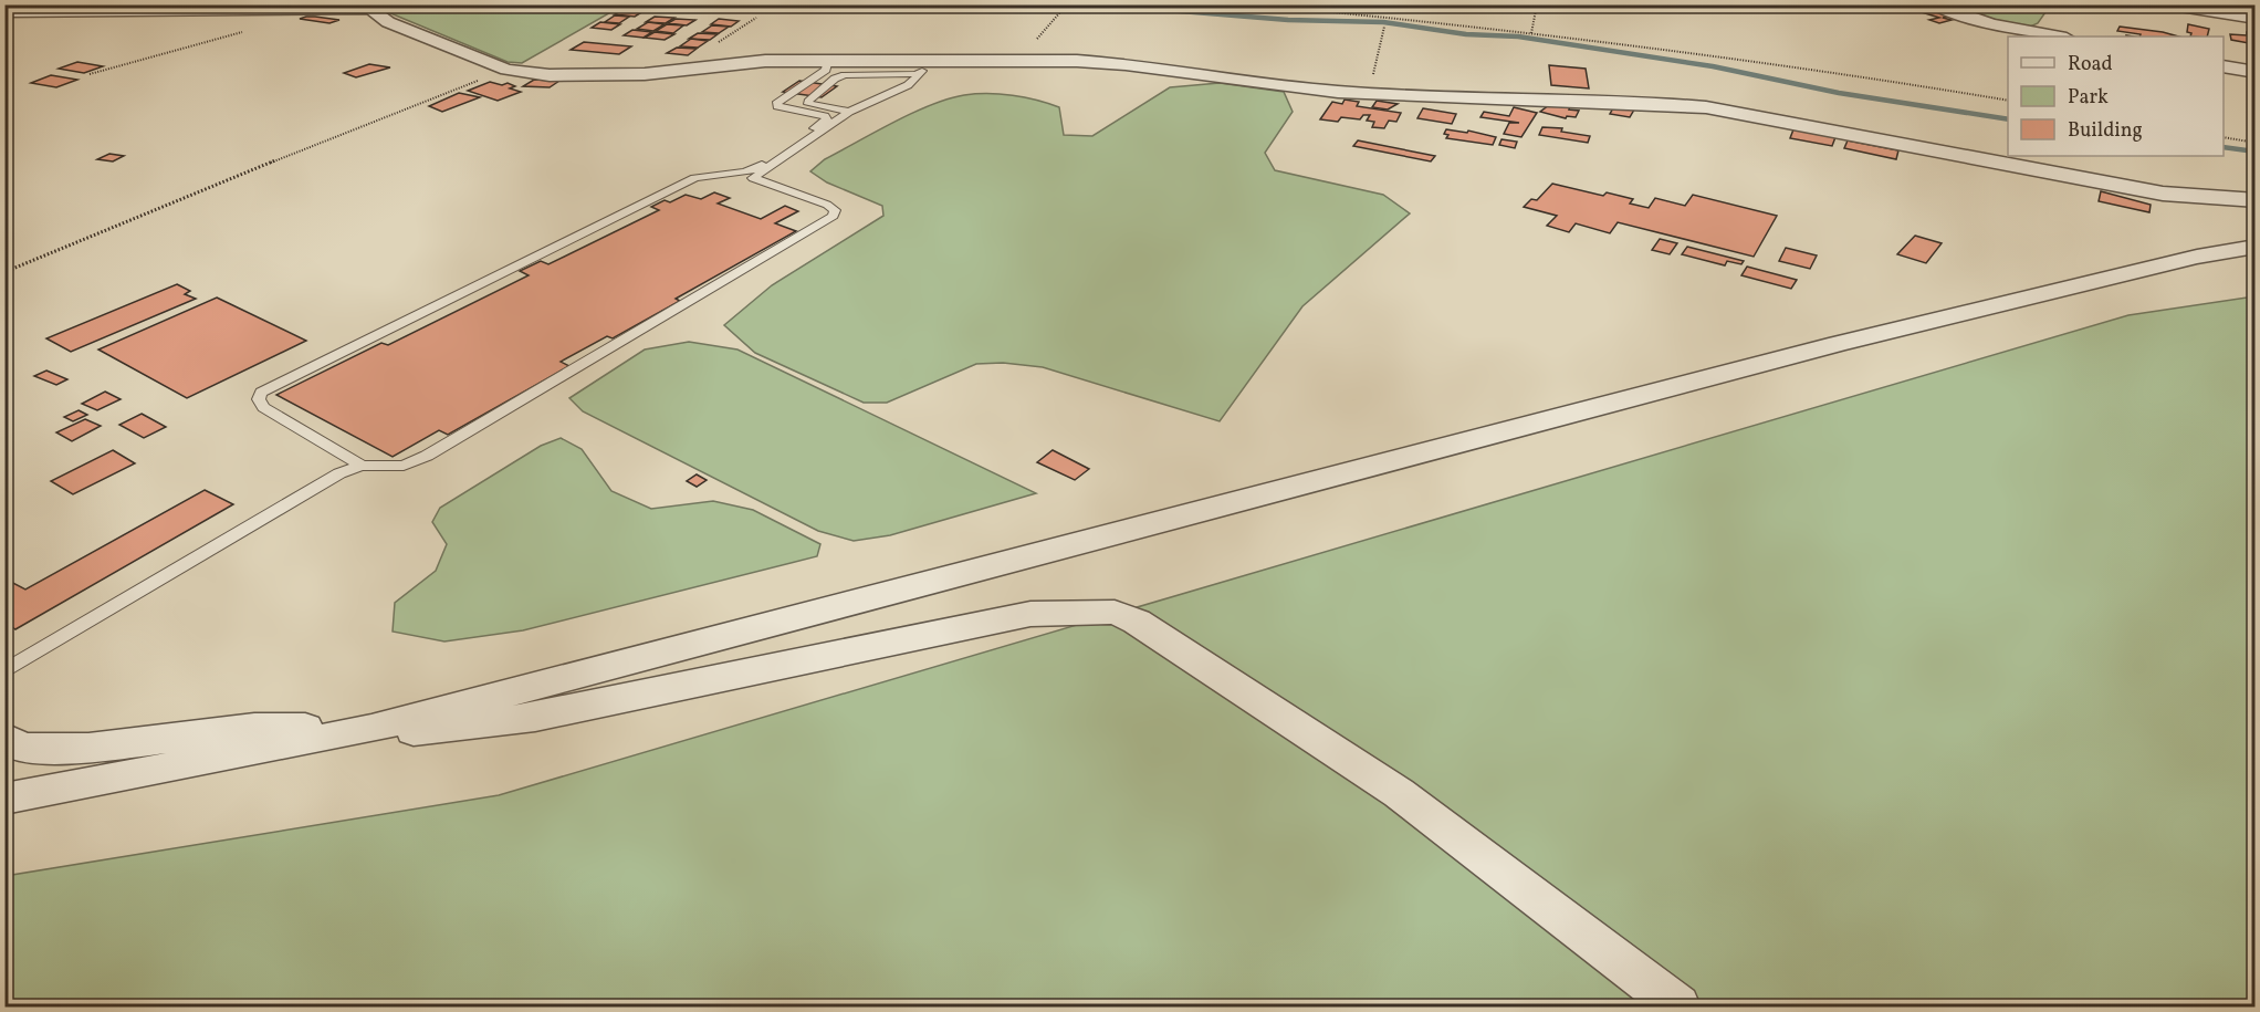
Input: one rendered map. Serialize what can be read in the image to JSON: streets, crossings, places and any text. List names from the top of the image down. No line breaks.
{"legend":["Road","Park","Building"]}
